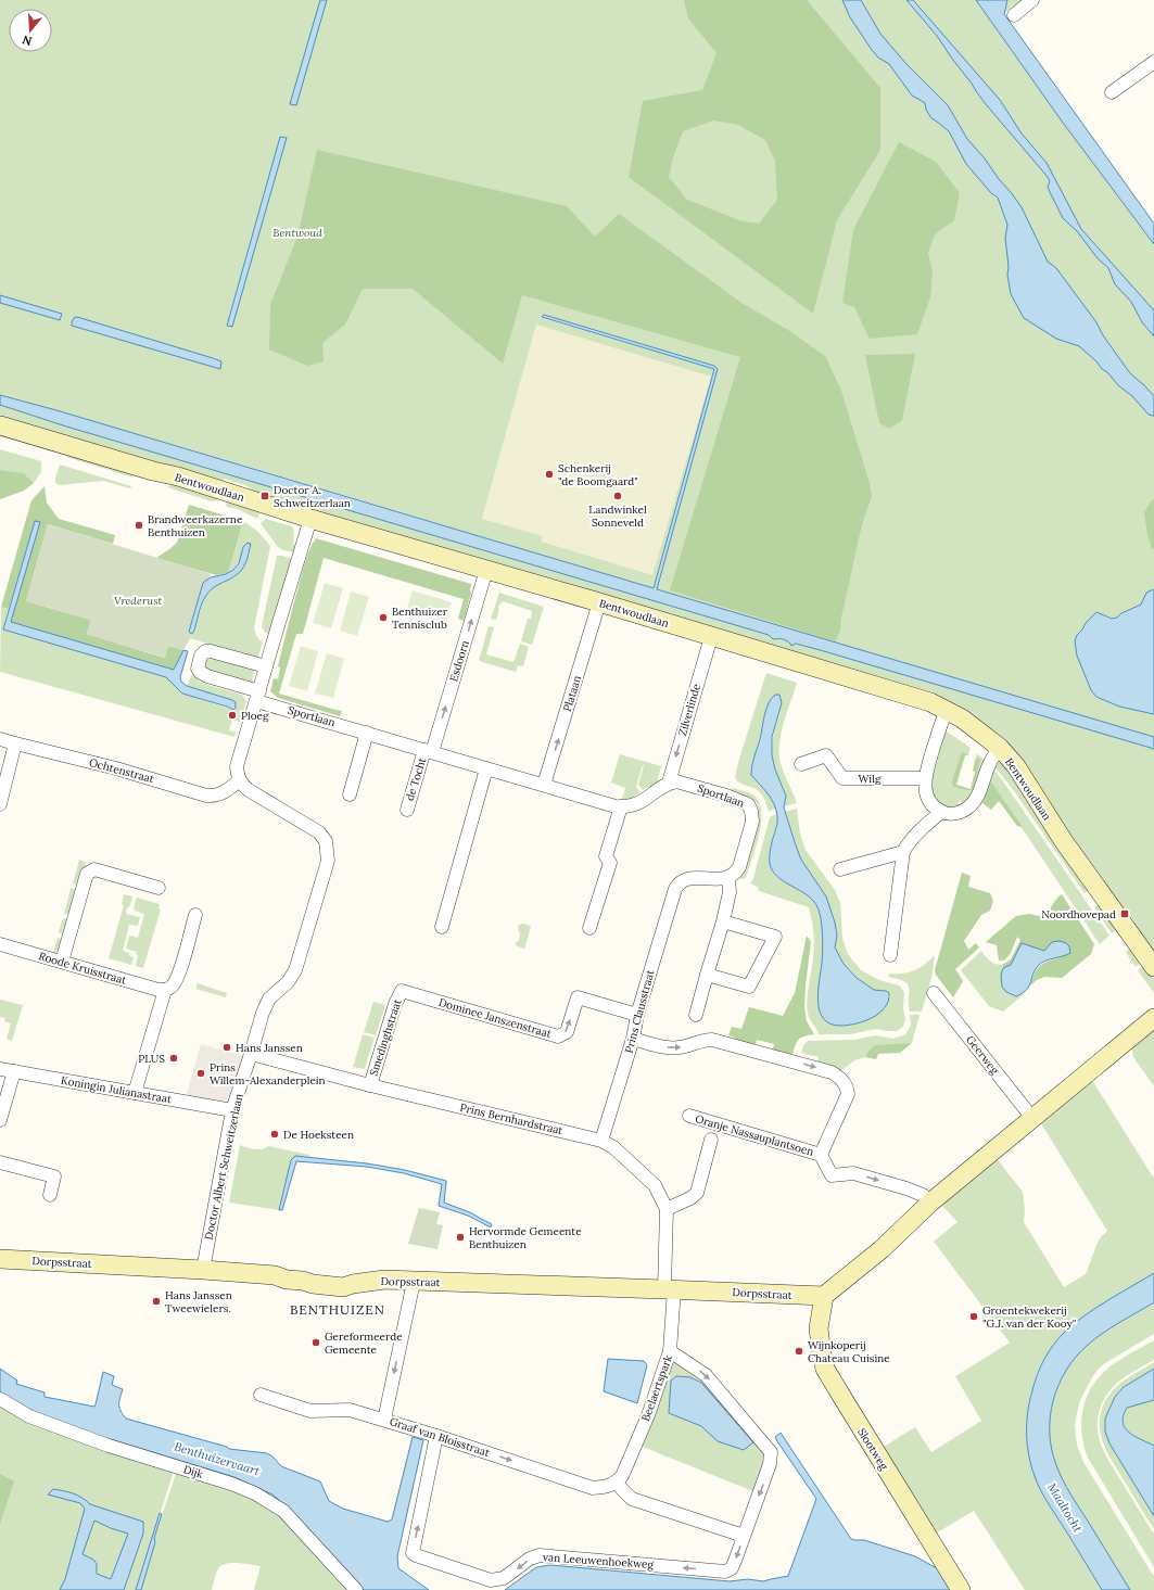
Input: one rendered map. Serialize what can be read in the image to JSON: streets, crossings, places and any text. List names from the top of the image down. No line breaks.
{"streets":{"street":["Bentwoudlaan","Esdoorn","Plataan","Zilverlinde","Sportlaan","Ochtenstraat","Wilg","de Tocht","Roode Kruisstraat","Prins Clausstraat","Dominee Janszenstraat","Smedinghstraat","Geerweg","Koningin Julianastraat","Prins Bernhardstraat","Oranje Nassauplantsoen","Doctor Albert Schweitzerlaan","Dorpsstraat","Beelaertspark","Graaf van Bloisstraat","Slootweg","Dijk","van Leeuwenhoekweg"]},"crossings":[["Bentwoudlaan","Esdoorn"],["Bentwoudlaan","Plataan"],["Bentwoudlaan","Zilverlinde"],["Esdoorn","Sportlaan"],["Esdoorn","de Tocht"],["Plataan","Sportlaan"],["Zilverlinde","Sportlaan"],["Sportlaan","de Tocht"],["Sportlaan","Prins Clausstraat"],["Ochtenstraat","Doctor Albert Schweitzerlaan"],["Prins Clausstraat","Dominee Janszenstraat"],["Prins Clausstraat","Prins Bernhardstraat"],["Prins Clausstraat","Oranje Nassauplantsoen"],["Dominee Janszenstraat","Smedinghstraat"],["Smedinghstraat","Prins Bernhardstraat"],["Koningin Julianastraat","Doctor Albert Schweitzerlaan"],["Prins Bernhardstraat","Doctor Albert Schweitzerlaan"],["Prins Bernhardstraat","Dorpsstraat"],["Prins Bernhardstraat","Beelaertspark"],["Doctor Albert Schweitzerlaan","Dorpsstraat"],["Dorpsstraat","Slootweg"],["Beelaertspark","Graaf van Bloisstraat"],["Beelaertspark","van Leeuwenhoekweg"],["Graaf van Bloisstraat","van Leeuwenhoekweg"]],"one_way":["Esdoorn","Plataan","Zilverlinde","Dominee Janszenstraat","Beelaertspark","Graaf van Bloisstraat"],"districts":["BENTHUIZEN"],"water":["Benthuizervaart","Maaltocht"],"parks":["Bentwoud","Vrederust"],"places":{"other":["Schenkerij \"de Boomgaard\"","Landwinkel Sonneveld","Brandweerkazerne Benthuizen","Benthuizer Tennisclub","Ploeg","Hans Janssen","PLUS","Prins Willem-Alexanderplein","De Hoeksteen","Hervormde Gemeente Benthuizen","Hans Janssen Tweewielers.","Groentekwekerij \"G.J. van der Kooy\"","Gereformeerde Gemeente","Wijnkoperij Chateau Cuisine"],"transit":["Doctor A. Schweitzerlaan","Noordhovepad"]},"north":"bottom"}
